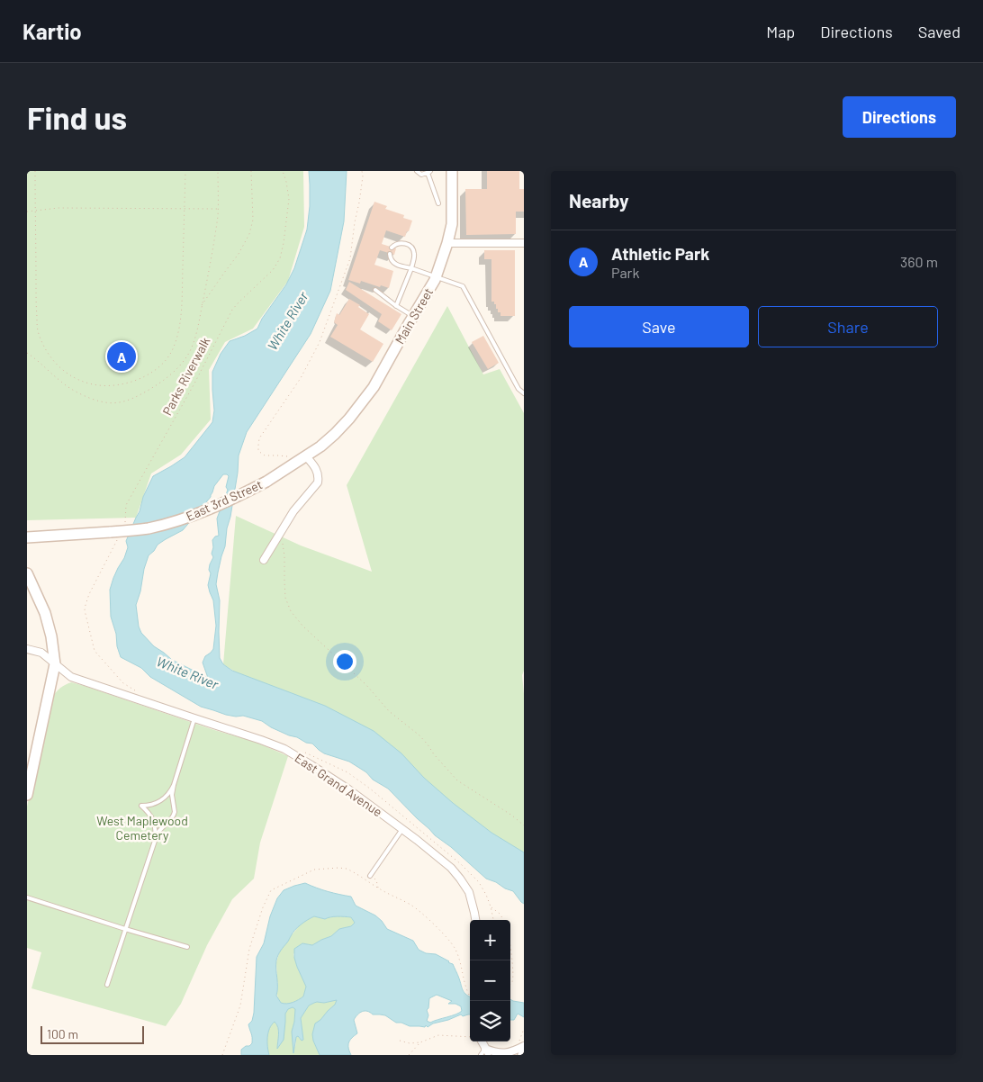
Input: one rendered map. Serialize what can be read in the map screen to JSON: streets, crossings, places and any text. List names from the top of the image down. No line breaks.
{"streets":{"main road":["Main Street","East 3rd Street"],"street":["East Grand Avenue"],"path":["Parks Riverwalk"]},"crossings":[["Main Street","East 3rd Street"]],"water":["White River"],"parks":["West Maplewood Cemetery"],"scale_bar":"100 m","page":{"header":"Kartio","nav":["Map","Directions","Saved"],"buttons":["Directions",["Save","Share"]],"title":"Find us","heading":"Nearby","list":[{"mark":"A","name":"Athletic Park","note":"Park","value":"360 m"}],"pins":"A","map_buttons":["+","−"],"scale":"100 m"}}
